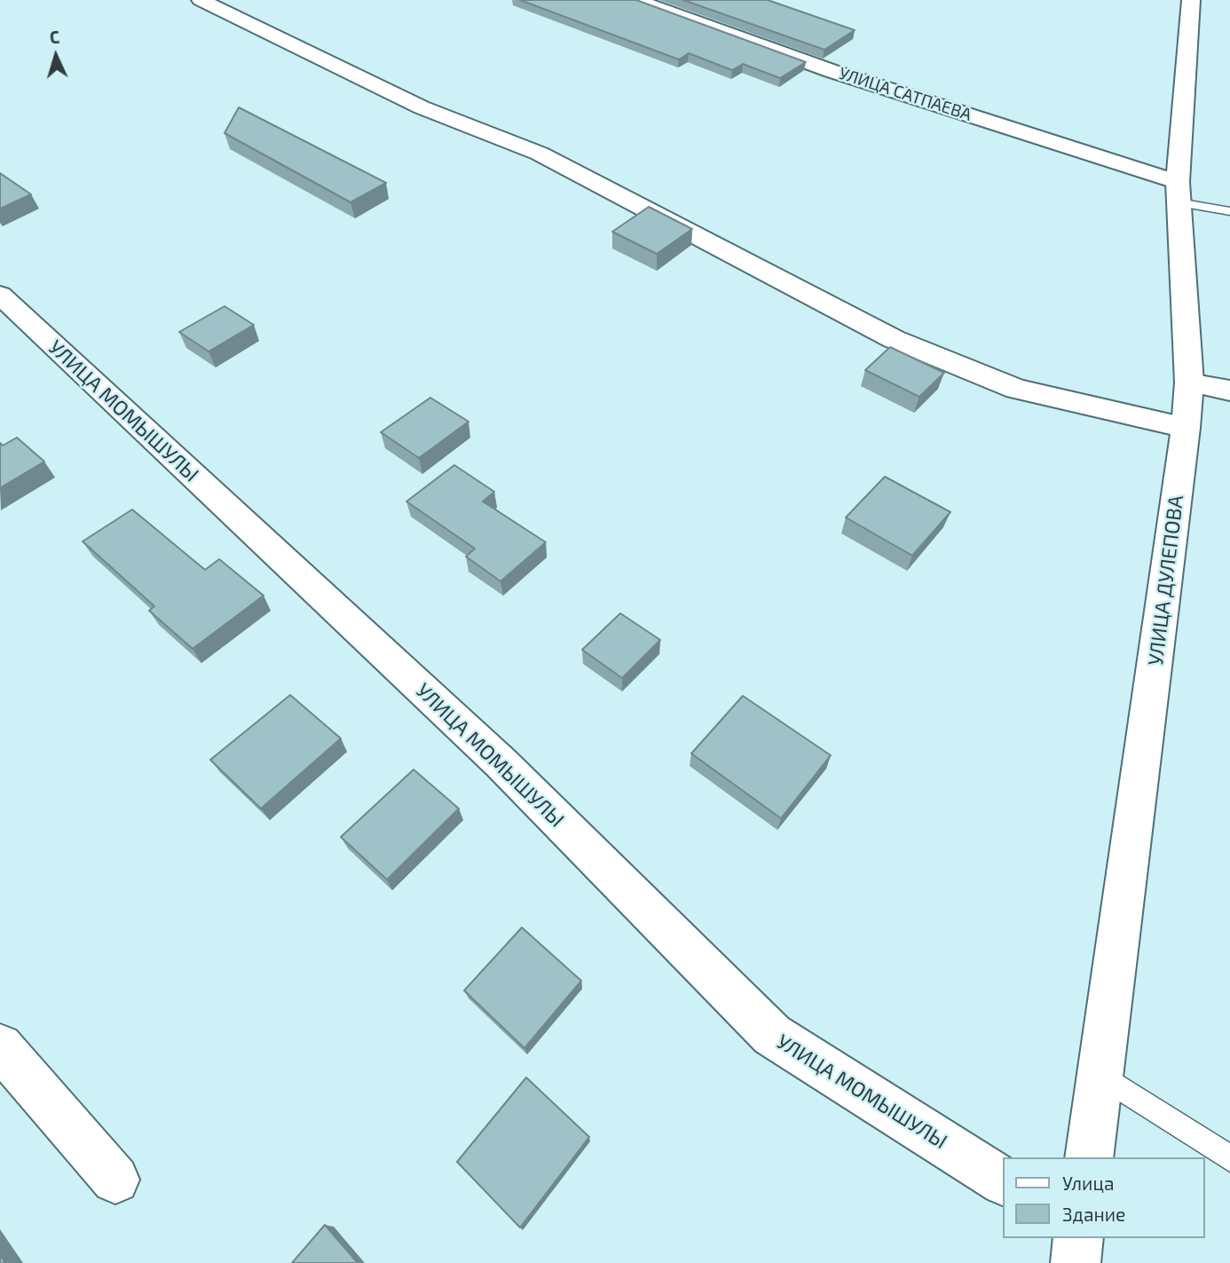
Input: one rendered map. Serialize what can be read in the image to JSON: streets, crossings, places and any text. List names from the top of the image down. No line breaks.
{"streets":{"street":["УЛИЦА САТПАЕВА","УЛИЦА МОМЫШУЛЫ","УЛИЦА ДУЛЕПОВА"]},"crossings":[["УЛИЦА САТПАЕВА","УЛИЦА ДУЛЕПОВА"]],"legend":["Улица","Здание"],"north":"top"}
